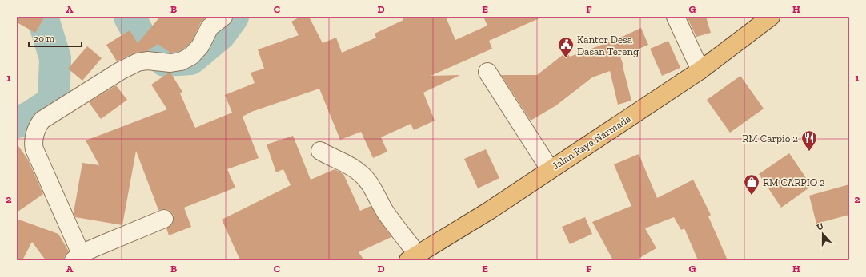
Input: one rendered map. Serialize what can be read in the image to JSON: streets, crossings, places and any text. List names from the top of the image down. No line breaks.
{"streets":{"highway":["Jalan Raya Narmada"]},"places":{"public building":["Kantor Desa Dasan Tereng"],"restaurant":["RM Carpio 2"],"shop":["RM CARPIO 2"]},"scale_bar":"20 m","north":"top","grid":{"columns":["A","B","C","D","E","F","G","H"],"rows":["1","2"]}}
